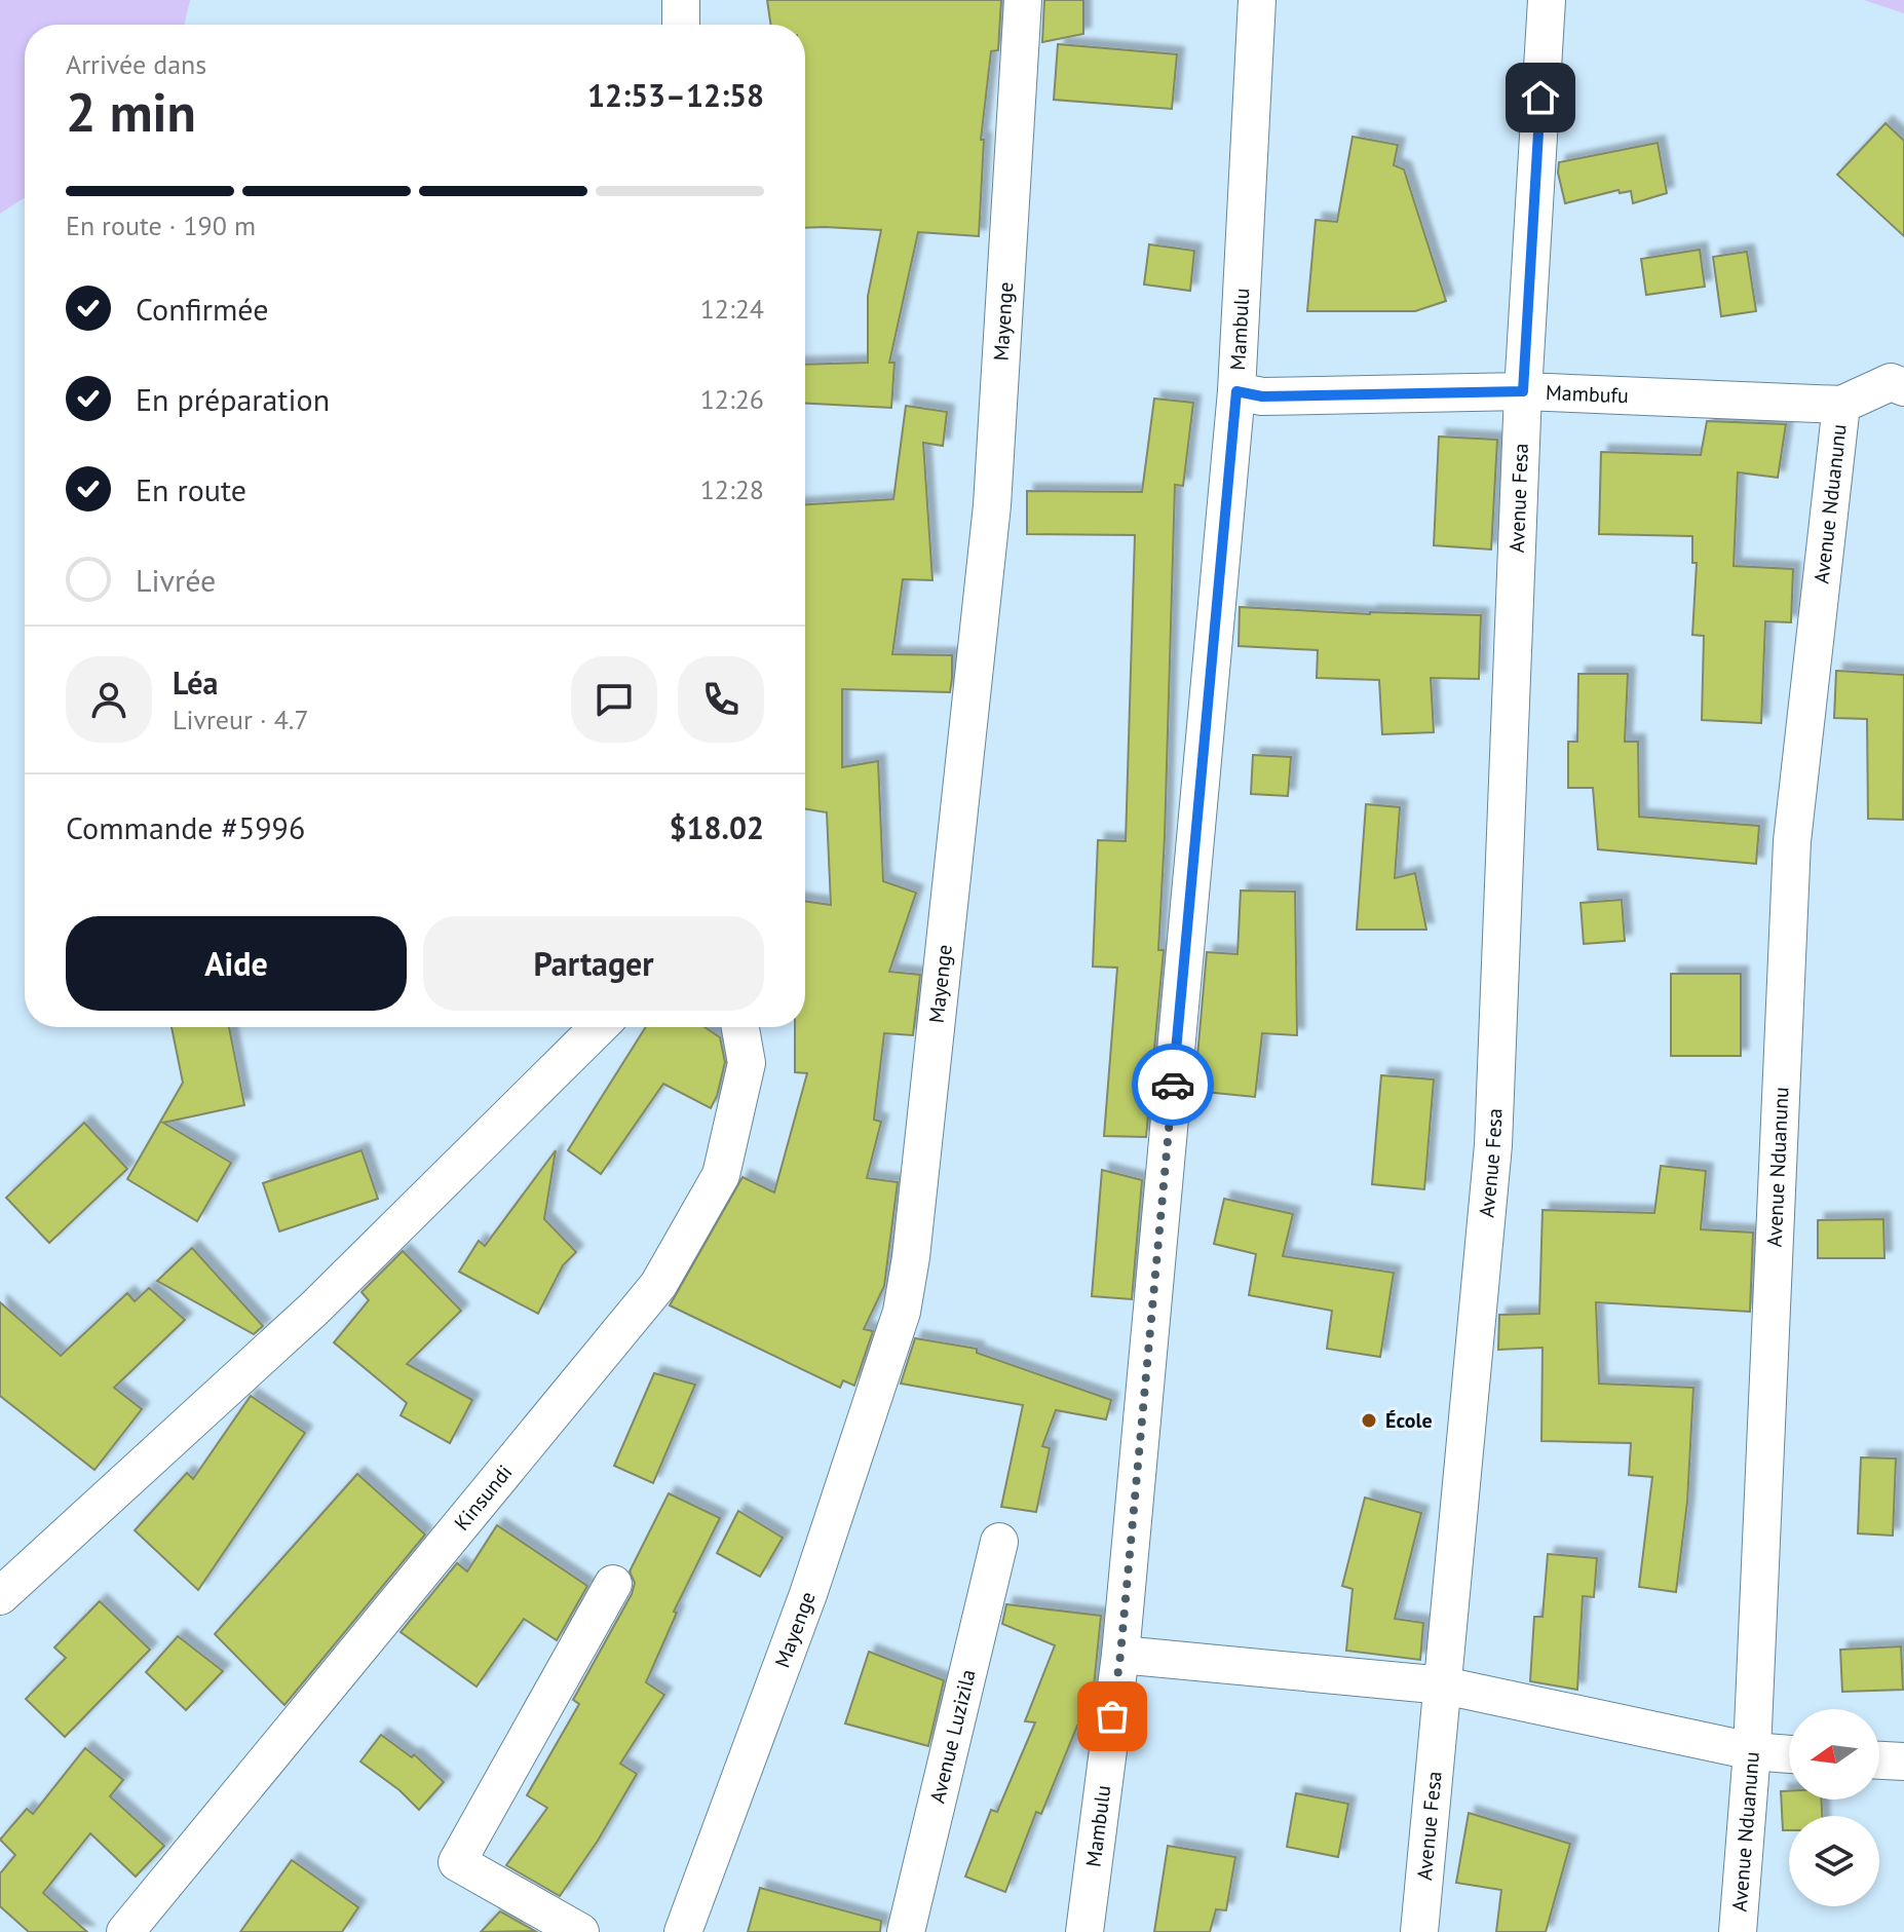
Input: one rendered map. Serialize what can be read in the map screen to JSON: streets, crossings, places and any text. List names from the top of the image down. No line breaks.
{"streets":{"street":["Mayenge","Mambulu","Mambufu","Avenue Fesa","Avenue Nduanunu","Kinsundi","Avenue Luzizila"]},"crossings":[["Mambulu","Mambufu"],["Mambufu","Avenue Fesa"],["Mambufu","Avenue Nduanunu"]],"places":["École"],"north":"left","page":{"heading":["2 min","Arrivée dans","12:53–12:58"],"panel":["Léa","Livreur · 4.7","Commande #5996","$18.02"],"bar":"En route · 190 m","list":[["Confirmée","12:24"],["En préparation","12:26"],["En route","12:28"],"Livrée"],"buttons":["Aide","Partager"]}}
